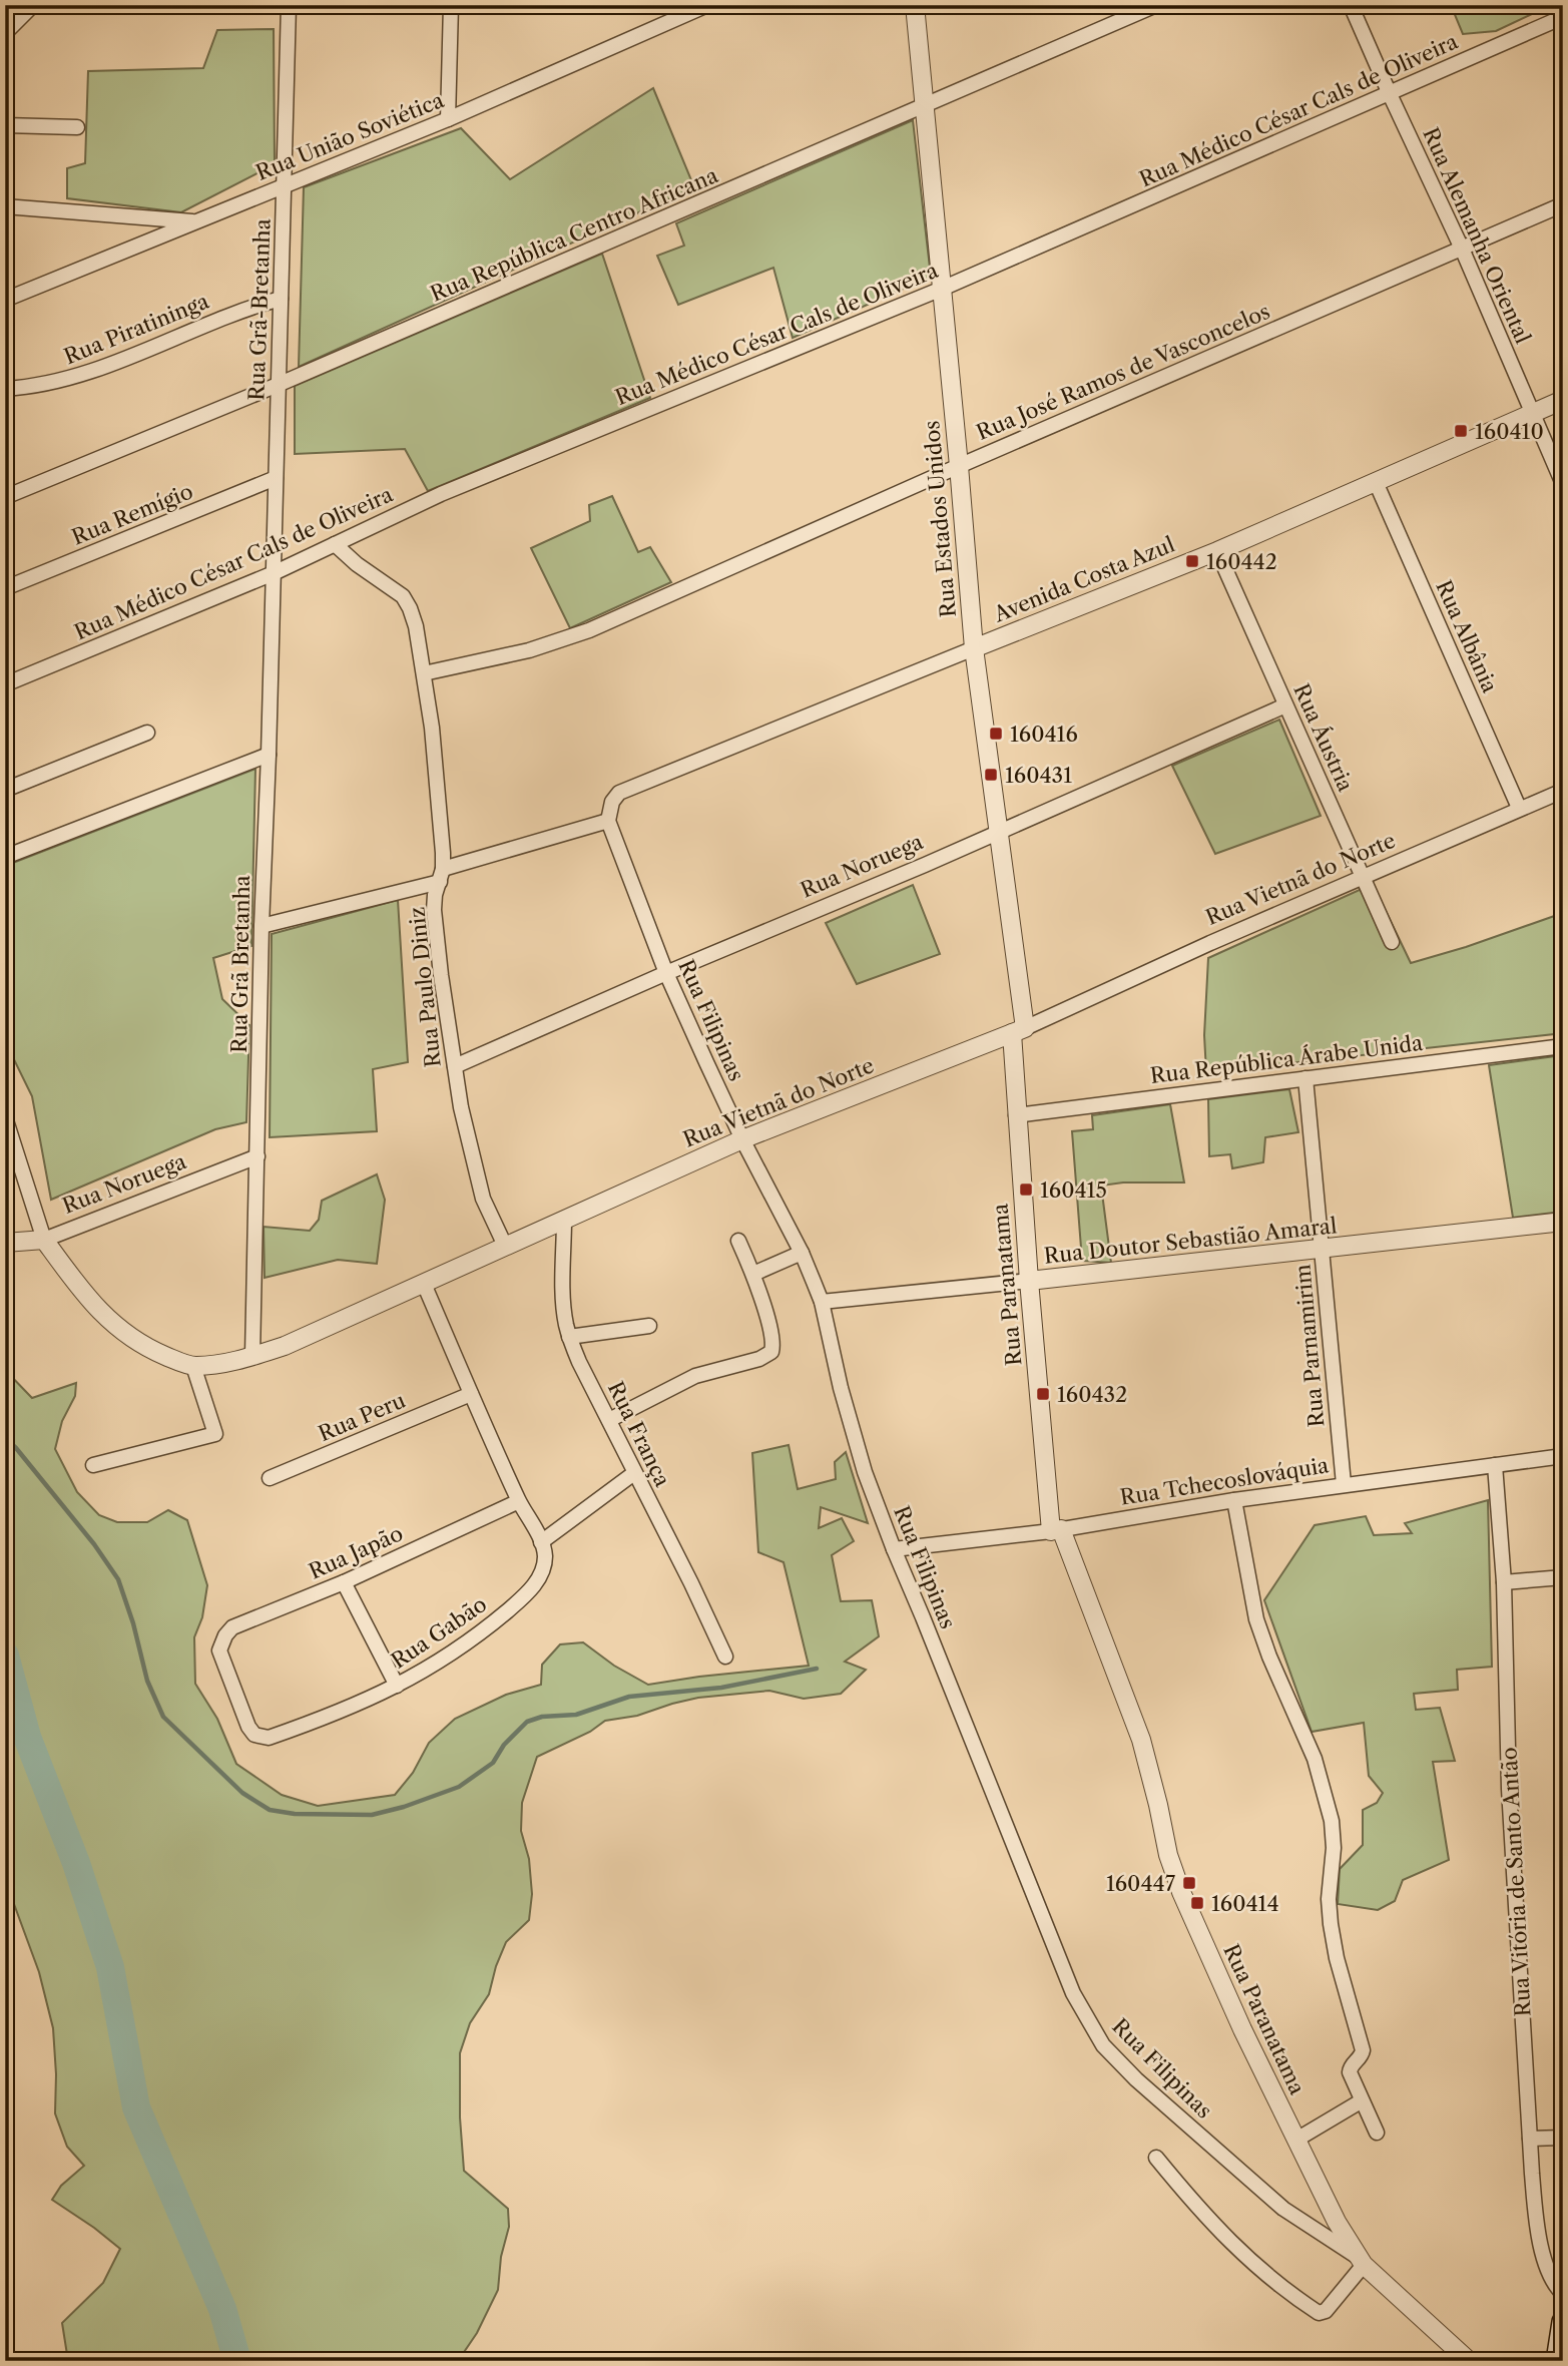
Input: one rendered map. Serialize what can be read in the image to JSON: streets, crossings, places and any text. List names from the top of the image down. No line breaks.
{"streets":{"street":["Rua Médico César Cals de Oliveira","Rua União Soviética","Rua República Centro Africana","Rua Alemanha Oriental","Rua Grã-Bretanha","Rua Piratininga","Rua José Ramos de Vasconcelos","Rua Remígio","Rua Estados Unidos","Avenida Costa Azul","Rua Albânia","Rua Áustria","Rua Noruega","Rua Vietnã do Norte","Rua Grã Bretanha","Rua Paulo Diniz","Rua Filipinas","Rua República Árabe Unida","Rua Doutor Sebastião Amaral","Rua Paranatama","Rua Parnamirim","Rua Peru","Rua França","Rua Tchecoslováquia","Rua Japão","Rua Gabão","Rua Vitória de Santo Antão"]},"crossings":[["Rua Médico César Cals de Oliveira","Rua Alemanha Oriental"],["Rua Médico César Cals de Oliveira","Rua Grã-Bretanha"],["Rua Médico César Cals de Oliveira","Rua Estados Unidos"],["Rua Médico César Cals de Oliveira","Rua Grã Bretanha"],["Rua Médico César Cals de Oliveira","Rua Paulo Diniz"],["Rua União Soviética","Rua Grã-Bretanha"],["Rua República Centro Africana","Rua Grã-Bretanha"],["Rua República Centro Africana","Rua Estados Unidos"],["Rua Alemanha Oriental","Rua José Ramos de Vasconcelos"],["Rua Alemanha Oriental","Avenida Costa Azul"],["Rua Grã-Bretanha","Rua Piratininga"],["Rua Grã-Bretanha","Rua Remígio"],["Rua Grã-Bretanha","Rua Grã Bretanha"],["Rua José Ramos de Vasconcelos","Rua Estados Unidos"],["Rua José Ramos de Vasconcelos","Rua Paulo Diniz"],["Rua Estados Unidos","Avenida Costa Azul"],["Rua Estados Unidos","Rua Noruega"],["Rua Estados Unidos","Rua Vietnã do Norte"],["Rua Estados Unidos","Rua Paranatama"],["Avenida Costa Azul","Rua Albânia"],["Avenida Costa Azul","Rua Áustria"],["Avenida Costa Azul","Rua Filipinas"],["Rua Albânia","Rua Vietnã do Norte"],["Rua Áustria","Rua Noruega"],["Rua Áustria","Rua Vietnã do Norte"],["Rua Noruega","Rua Vietnã do Norte"],["Rua Noruega","Rua Grã Bretanha"],["Rua Noruega","Rua Paulo Diniz"],["Rua Noruega","Rua Filipinas"],["Rua Vietnã do Norte","Rua Grã Bretanha"],["Rua Vietnã do Norte","Rua Paulo Diniz"],["Rua Vietnã do Norte","Rua Filipinas"],["Rua Vietnã do Norte","Rua Paranatama"],["Rua Vietnã do Norte","Rua França"],["Rua Filipinas","Rua Doutor Sebastião Amaral"],["Rua Filipinas","Rua Paranatama"],["Rua Filipinas","Rua Tchecoslováquia"],["Rua República Árabe Unida","Rua Paranatama"],["Rua República Árabe Unida","Rua Parnamirim"],["Rua Doutor Sebastião Amaral","Rua Paranatama"],["Rua Doutor Sebastião Amaral","Rua Parnamirim"],["Rua Paranatama","Rua Tchecoslováquia"],["Rua Parnamirim","Rua Tchecoslováquia"],["Rua Tchecoslováquia","Rua Vitória de Santo Antão"],["Rua Japão","Rua Gabão"]],"places":{"transit":["160410","160442","160416","160431","160415","160432","160447","160414"]}}
